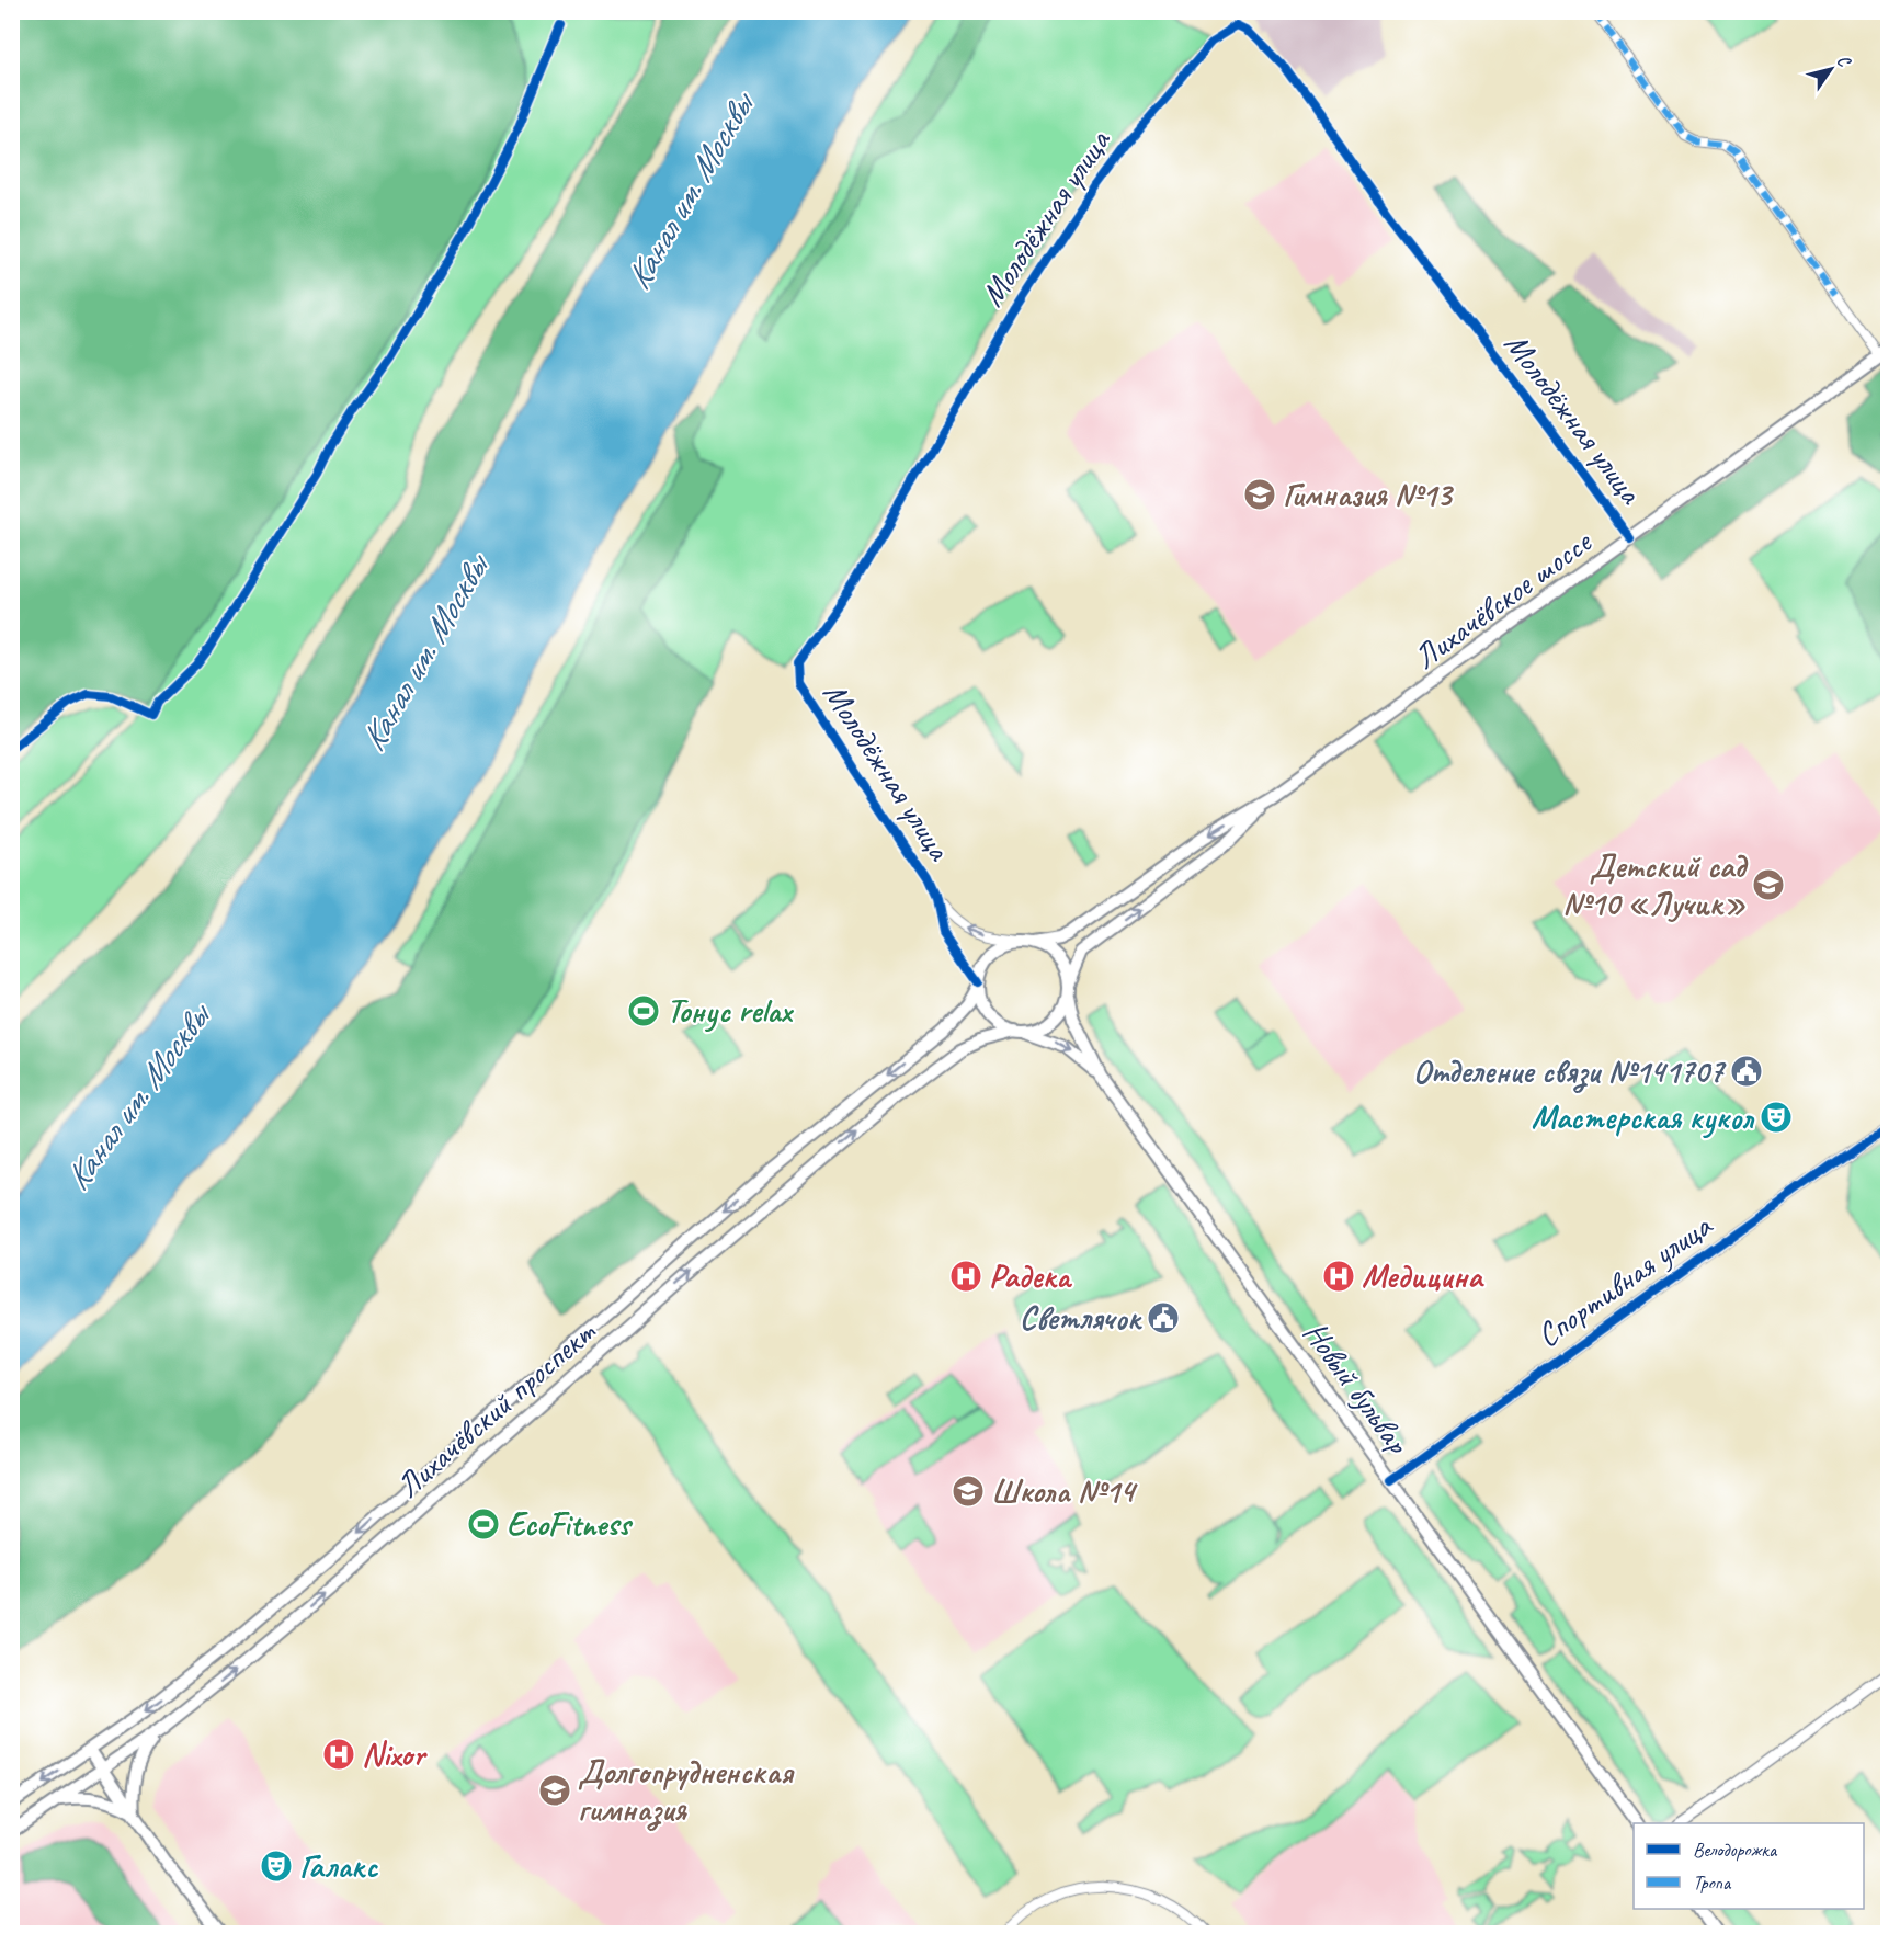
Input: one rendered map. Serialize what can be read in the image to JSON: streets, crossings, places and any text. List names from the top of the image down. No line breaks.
{"streets":{"main road":["Лихачёвское шоссе","Новый бульвар","Лихачёвский проспект"],"street":["Молодёжная улица","Спортивная улица"]},"crossings":[["Молодёжная улица","Лихачёвское шоссе"],["Молодёжная улица","Новый бульвар"],["Молодёжная улица","Лихачёвский проспект"],["Лихачёвское шоссе","Новый бульвар"],["Лихачёвское шоссе","Лихачёвский проспект"],["Спортивная улица","Новый бульвар"],["Новый бульвар","Лихачёвский проспект"]],"water":["Канал им. Москвы"],"places":{"school or university":["Гимназия №13","Детский сад №10 «Лучик»","Школа №14","Долгопрудненская гимназия"],"sports":["Тонус relax","EcoFitness"],"public building":["Отделение связи №141707","Светлячок"],"theatre":["Мастерская кукол","Галакс"],"hospital":["Радека","Медицина","Nixor"]},"legend":["Велодорожка","Тропа"],"north":"top right"}
